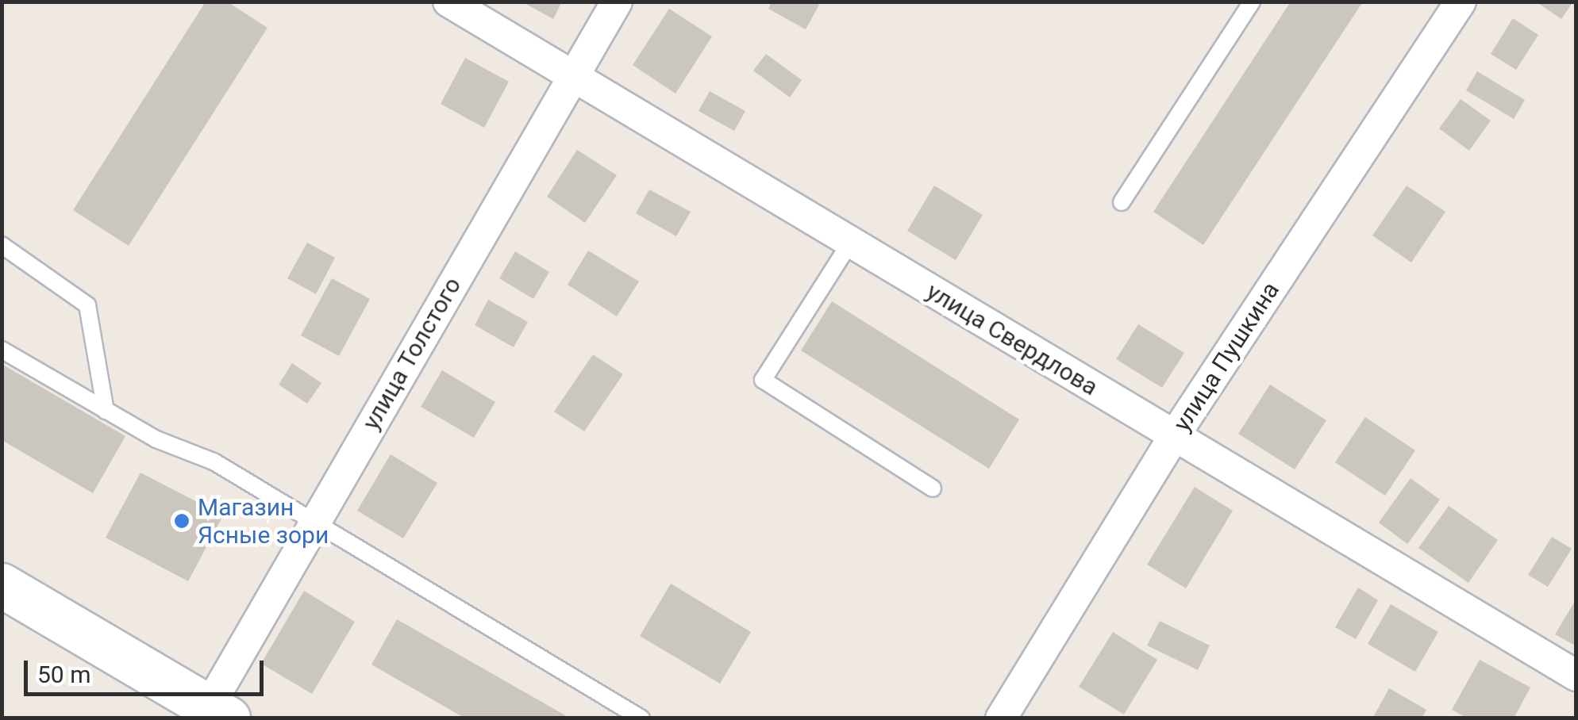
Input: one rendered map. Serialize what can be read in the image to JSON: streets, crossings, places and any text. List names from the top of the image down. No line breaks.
{"streets":{"street":["улица Свердлова","улица Толстого","улица Пушкина"]},"crossings":[["улица Свердлова","улица Толстого"],["улица Свердлова","улица Пушкина"]],"places":["Магазин Ясные зори"],"scale_bar":"50 m"}
